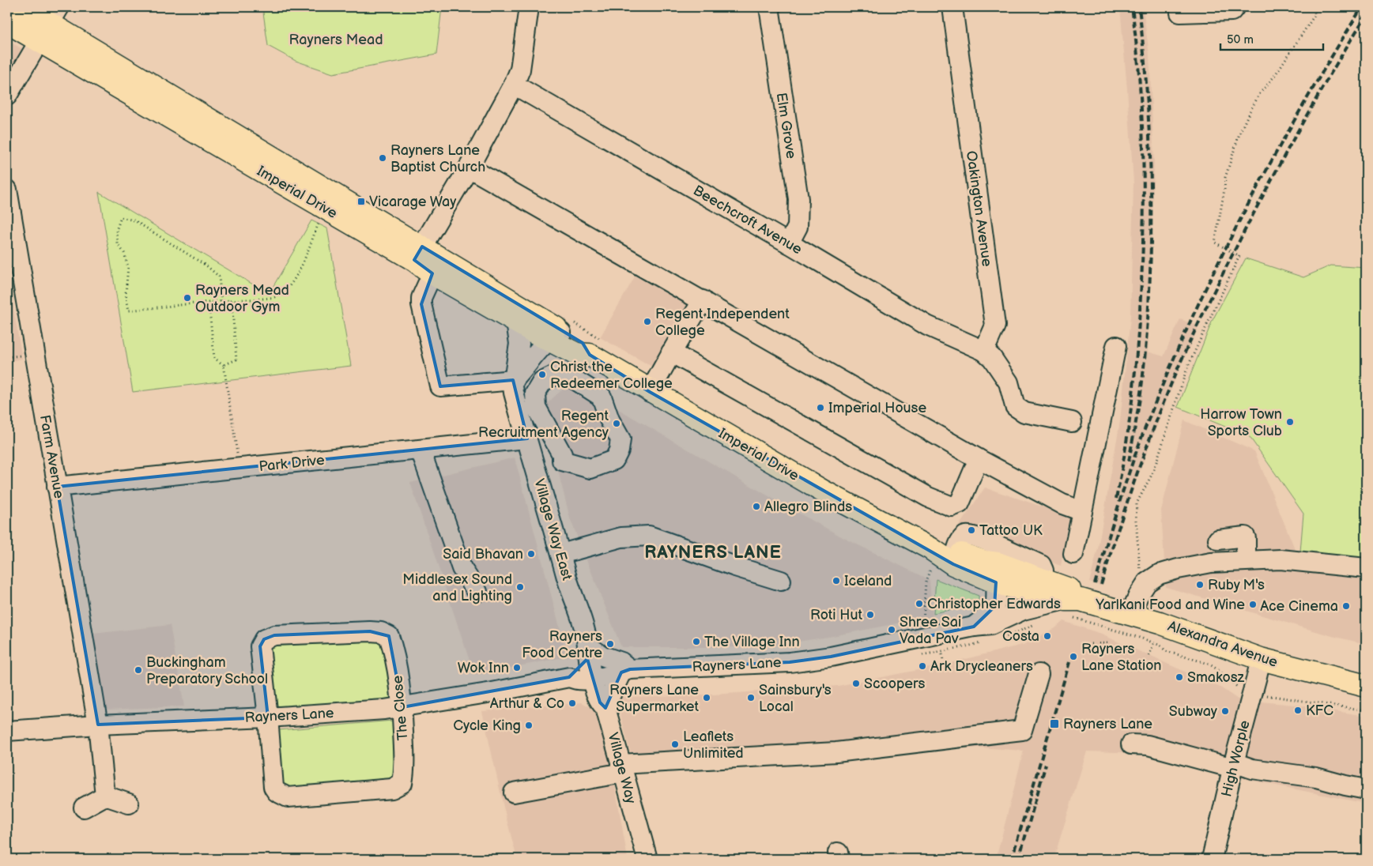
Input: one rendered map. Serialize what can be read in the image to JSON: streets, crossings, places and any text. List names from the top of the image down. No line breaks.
{"streets":{"main road":["Imperial Drive","Alexandra Avenue"],"street":["Elm Grove","Oakington Avenue","Beechcroft Avenue","Farm Avenue","Park Drive","Village Way East","Rayners Lane","The Close","High Worple","Village Way"]},"crossings":[["Elm Grove","Beechcroft Avenue"],["Imperial Drive","Village Way East"],["Imperial Drive","Alexandra Avenue"],["Imperial Drive","Rayners Lane"],["Oakington Avenue","Beechcroft Avenue"],["Farm Avenue","Park Drive"],["Farm Avenue","Rayners Lane"],["Park Drive","Village Way East"],["Village Way East","Rayners Lane"],["Village Way East","Village Way"],["Alexandra Avenue","Rayners Lane"],["Alexandra Avenue","High Worple"],["Rayners Lane","The Close"],["Rayners Lane","Village Way"]],"districts":["RAYNERS LANE"],"parks":["Rayners Mead"],"places":{"other":["Rayners Lane Baptist Church","Rayners Mead Outdoor Gym","Regent Independent College","Christ the Redeemer College","Imperial House","Harrow Town Sports Club","Regent Recruitment Agency","Allegro Blinds","Tattoo UK","Said Bhavan","Iceland","Ruby M's","Middlesex Sound and Lighting","Christopher Edwards","Yarlkani Food and Wine","Ace Cinema","Roti Hut","Shree Sai Vada Pav","Costa","The Village Inn","Rayners Food Centre","Rayners Lane Station","Ark Drycleaners","Wok Inn","Buckingham Preparatory School","Smakosz","Scoopers","Rayners Lane Supermarket","Sainsbury's Local","Arthur & Co","KFC","Subway","Cycle King","Leaflets Unlimited"],"transit":["Vicarage Way","Rayners Lane"]},"scale_bar":"50 m"}
